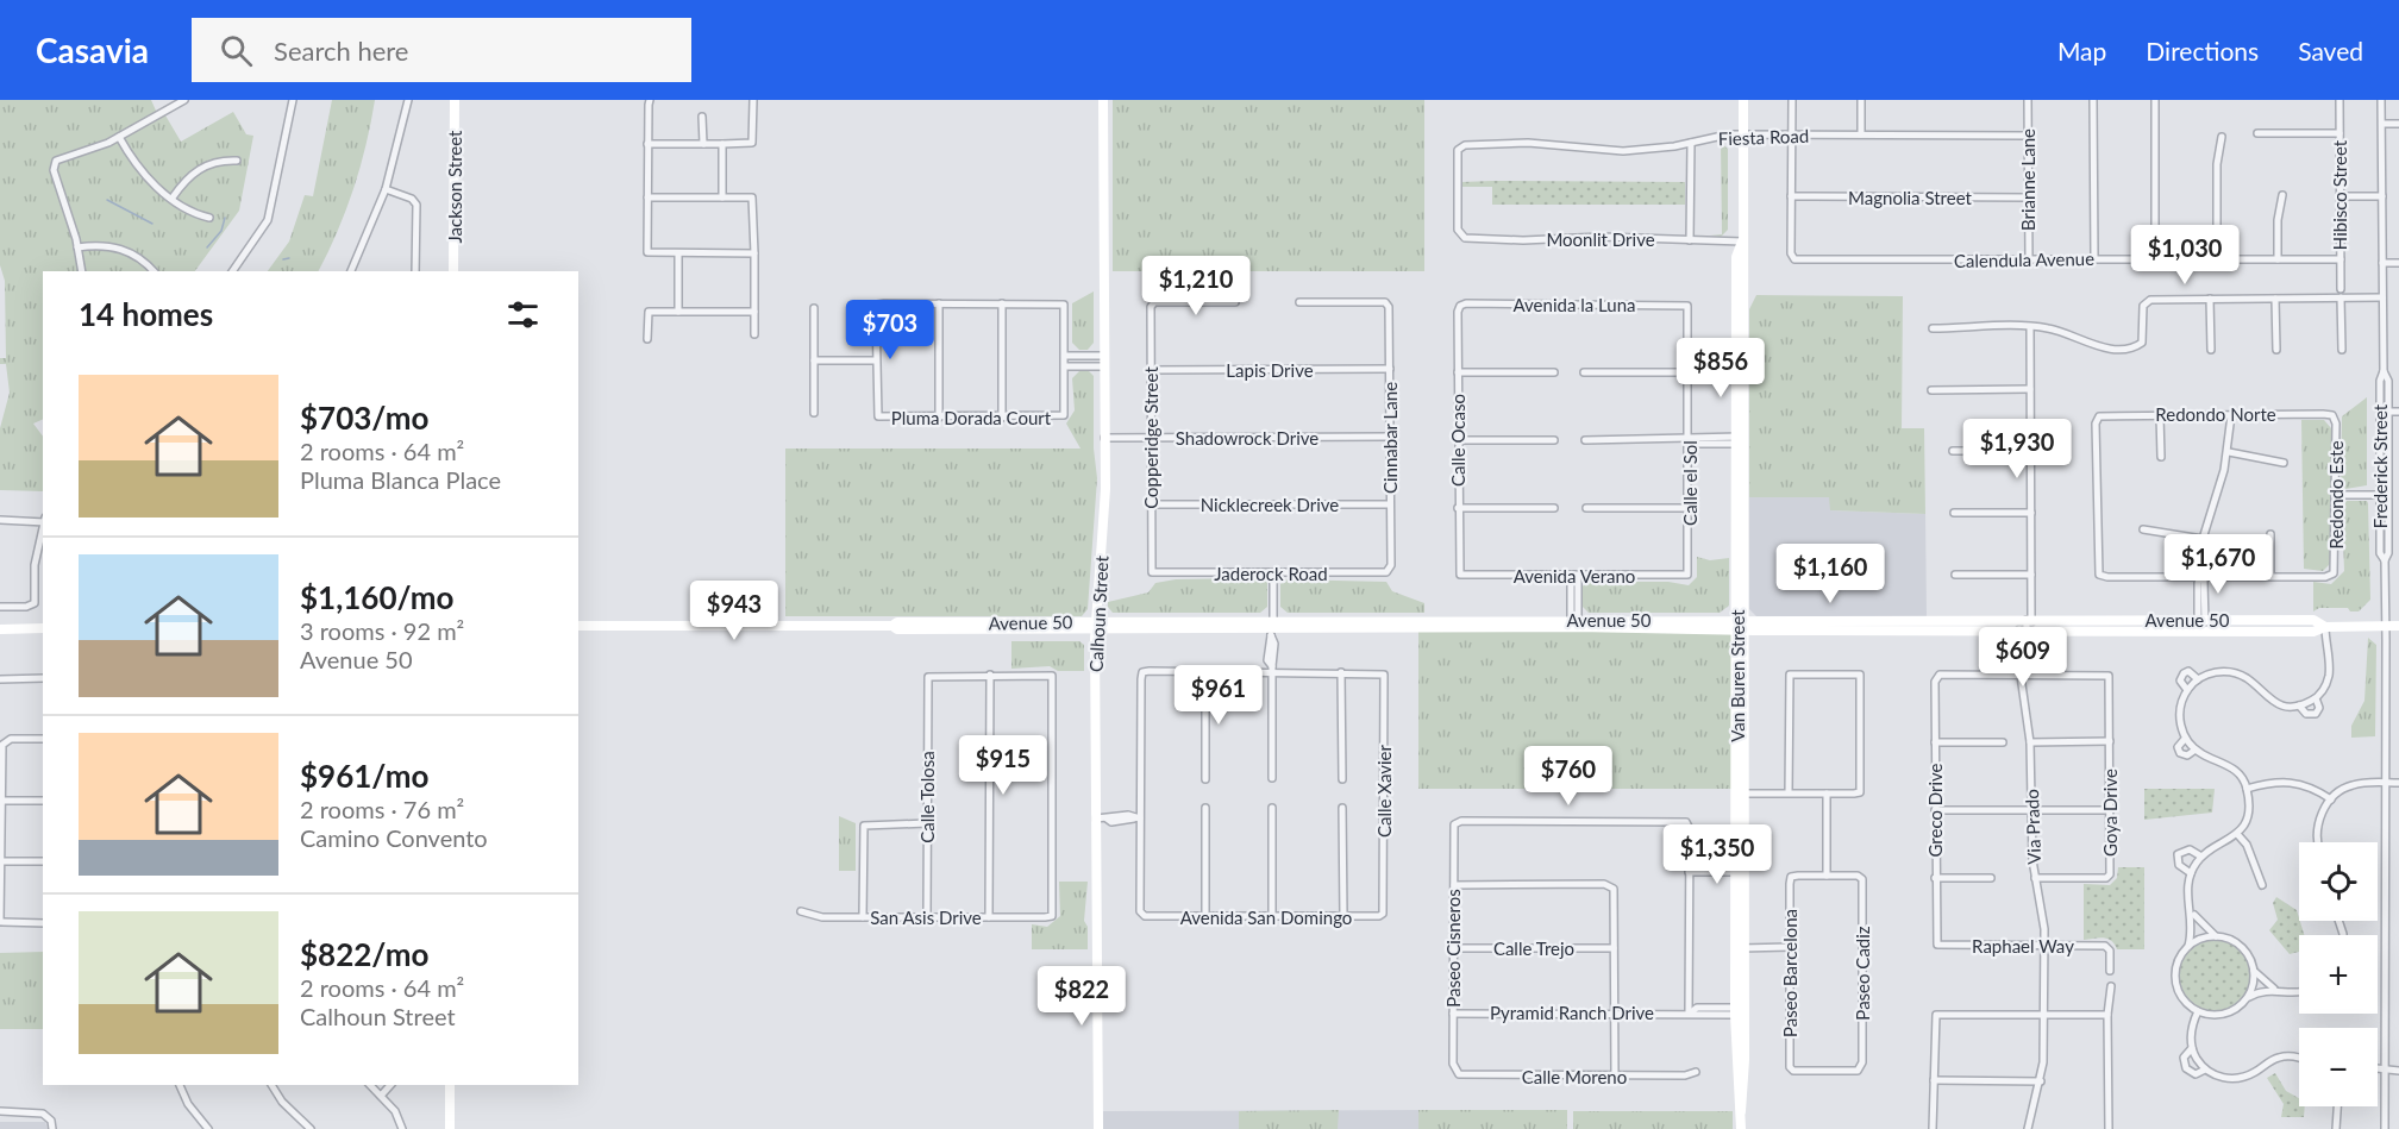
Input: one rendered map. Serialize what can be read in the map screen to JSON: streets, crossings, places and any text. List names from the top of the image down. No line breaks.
{"streets":{"main road":["Jackson Street","Calhoun Street","Avenue 50","Van Buren Street"],"street":["Fiesta Road","Brianne Lane","Hibisco Street","Magnolia Street","Moonlit Drive","Calendula Avenue","Avenida la Luna","Lapis Drive","Redondo Norte","Pluma Dorada Court","Copperidge Street","Shadowrock Drive","Cinnabar Lane","Calle Ocaso","Frederick Street","Calle el Sol","Redondo Este","Nicklecreek Drive","Jaderock Road","Avenida Verano","Calle Xavier","Calle Tolosa","Greco Drive","Goya Drive","Via Prado","San Asis Drive","Avenida San Domingo","Raphael Way","Paseo Cisneros","Calle Trejo","Paseo Barcelona","Paseo Cadiz","Pyramid Ranch Drive","Calle Moreno"]},"crossings":[["Fiesta Road","Brianne Lane"],["Fiesta Road","Moonlit Drive"],["Fiesta Road","Van Buren Street"],["Brianne Lane","Magnolia Street"],["Brianne Lane","Calendula Avenue"],["Hibisco Street","Calendula Avenue"],["Magnolia Street","Calendula Avenue"],["Moonlit Drive","Van Buren Street"],["Avenida la Luna","Calle Ocaso"],["Avenida la Luna","Calle el Sol"],["Lapis Drive","Copperidge Street"],["Lapis Drive","Cinnabar Lane"],["Redondo Norte","Redondo Este"],["Copperidge Street","Shadowrock Drive"],["Copperidge Street","Nicklecreek Drive"],["Copperidge Street","Jaderock Road"],["Shadowrock Drive","Cinnabar Lane"],["Shadowrock Drive","Calhoun Street"],["Cinnabar Lane","Nicklecreek Drive"],["Cinnabar Lane","Jaderock Road"],["Calle Ocaso","Avenida Verano"],["Frederick Street","Avenue 50"],["Calle el Sol","Avenida Verano"],["Calhoun Street","Avenue 50"],["Avenue 50","Van Buren Street"],["Avenue 50","Via Prado"],["Van Buren Street","Pyramid Ranch Drive"],["Calle Xavier","Avenida San Domingo"],["Calle Tolosa","San Asis Drive"],["Greco Drive","Goya Drive"],["Greco Drive","Via Prado"],["Greco Drive","Raphael Way"],["Goya Drive","Via Prado"],["Via Prado","Raphael Way"],["Paseo Cisneros","Calle Trejo"],["Paseo Cisneros","Pyramid Ranch Drive"],["Paseo Cisneros","Calle Moreno"],["Paseo Barcelona","Paseo Cadiz"]],"page":{"header":"Casavia","search":"Search here","nav":["Map","Directions","Saved"],"price":["$1,030","$1,210","$703","$856","$1,930","$1,670","$1,160","$943","$609","$961","$915","$760","$1,350","$822"],"heading":"14 homes","list":[{"name":"$703/mo","note":"2 rooms · 64 m² · Pluma Blanca Place"},{"name":"$1,160/mo","note":"3 rooms · 92 m² · Avenue 50"},{"name":"$961/mo","note":"2 rooms · 76 m² · Camino Convento"},{"name":"$822/mo","note":"2 rooms · 64 m² · Calhoun Street"}],"map_buttons":["+","−"]}}
